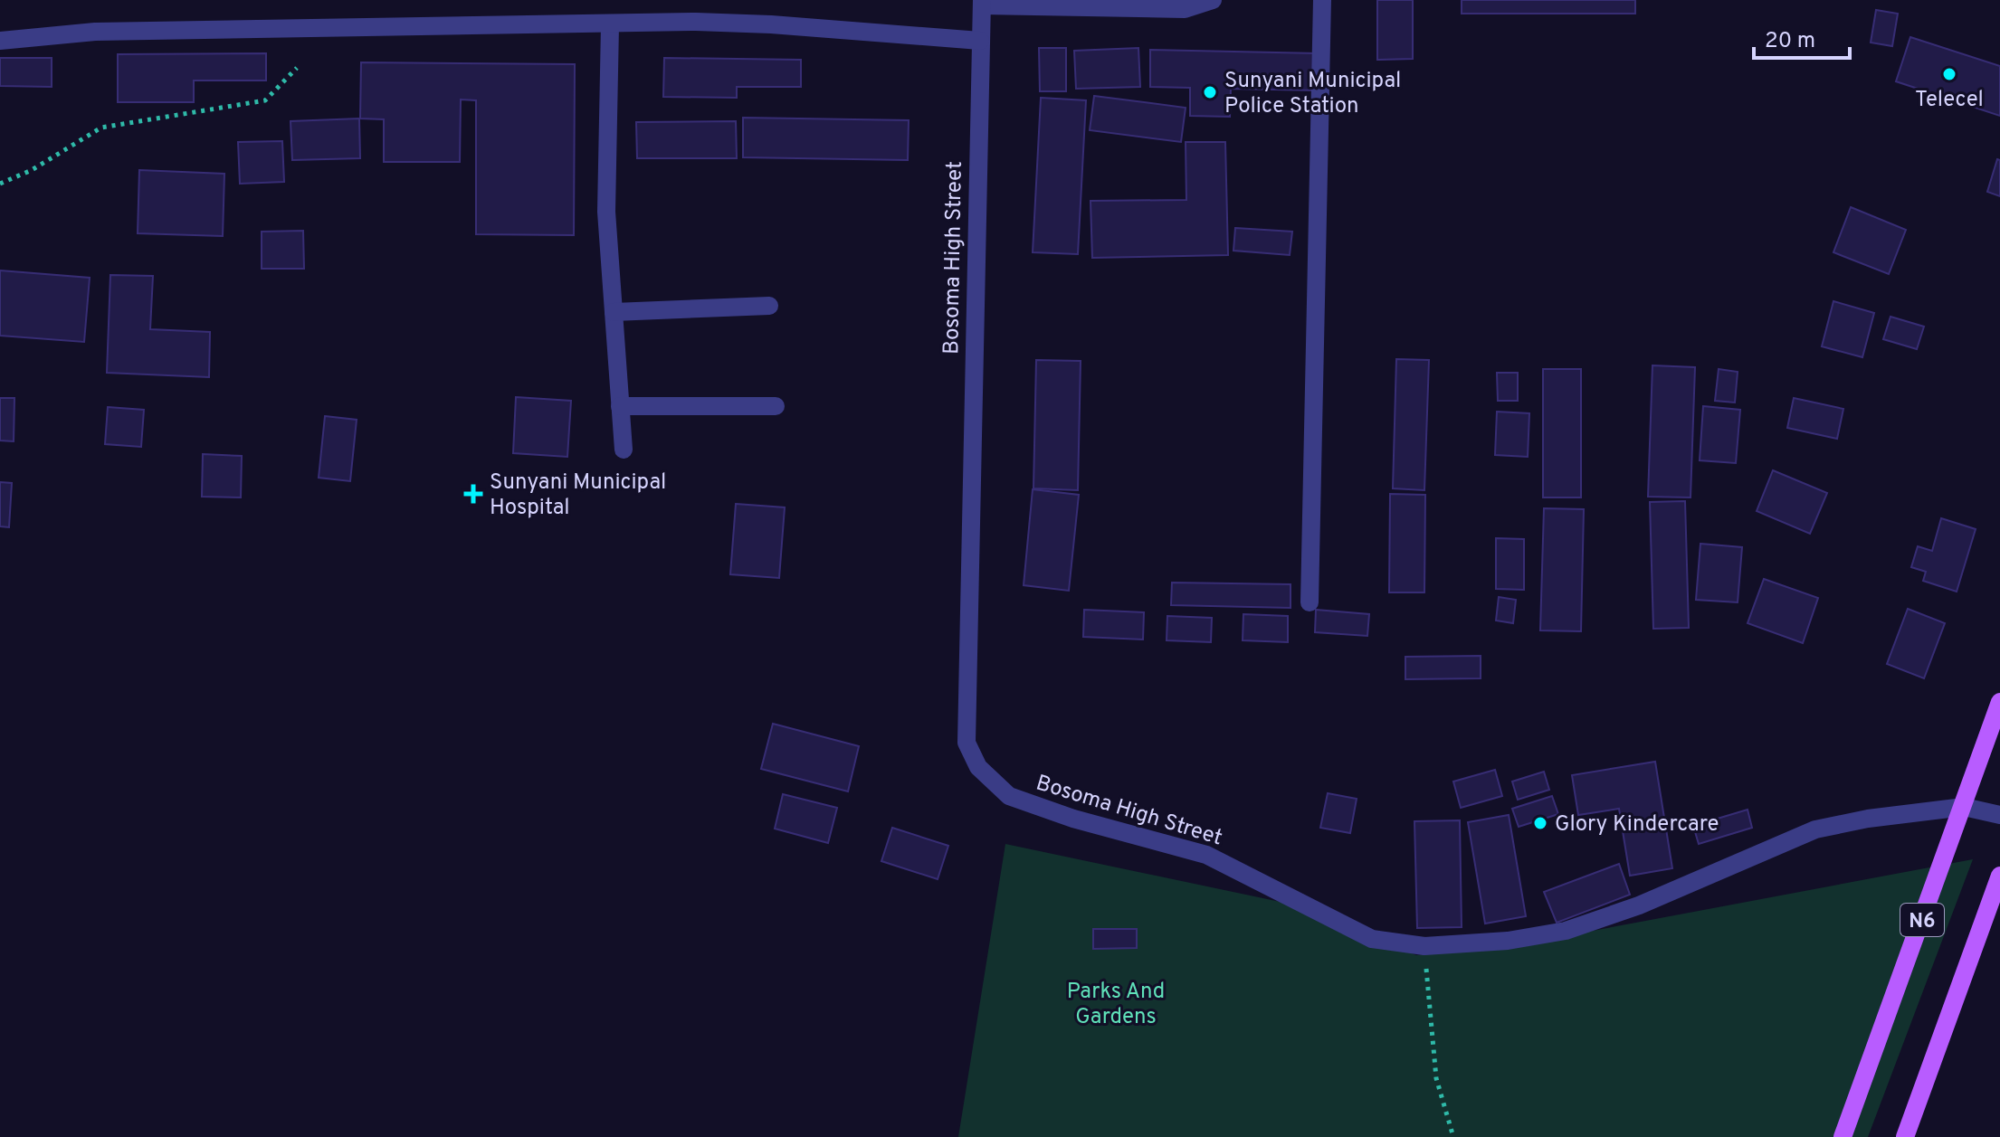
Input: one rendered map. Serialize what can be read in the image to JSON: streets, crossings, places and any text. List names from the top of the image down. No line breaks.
{"streets":{"main road":["N6"],"street":["Bosoma High Street"]},"crossings":[["Bosoma High Street","N6"]],"parks":["Parks And Gardens"],"places":{"other":["Telecel","Sunyani Municipal Police Station","Glory Kindercare"],"health":["Sunyani Municipal Hospital"]},"scale_bar":"20 m"}
